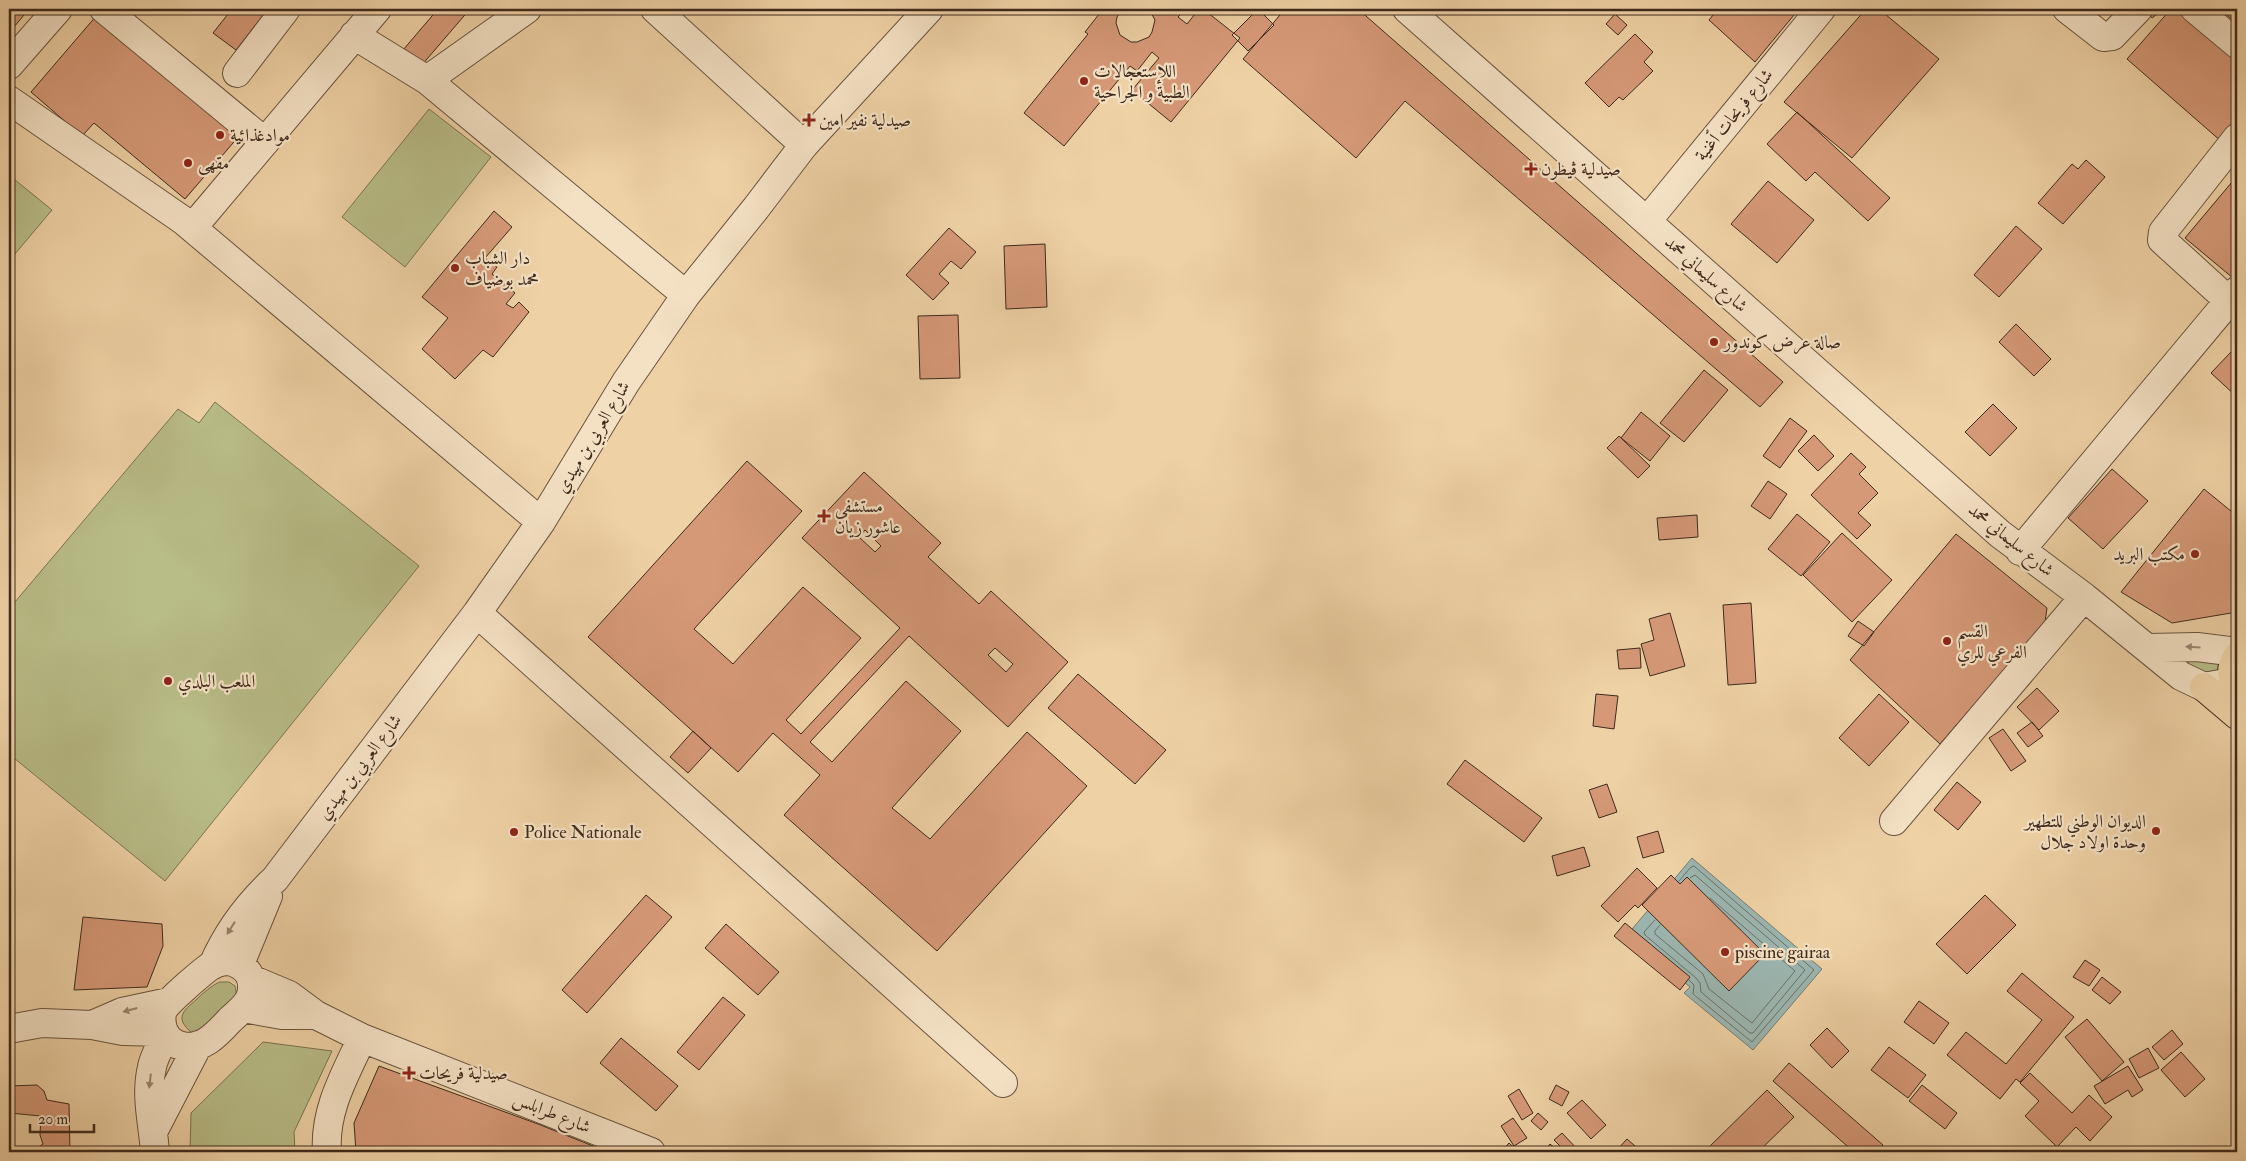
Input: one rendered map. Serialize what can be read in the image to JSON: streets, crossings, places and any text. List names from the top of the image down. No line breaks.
{"streets":{"street":["شارع فريحات ٱغنية","شارع سليماني محمد","شارع العربي بن مهيدي","شارع طرابلس"]},"crossings":[["شارع فريحات ٱغنية","شارع سليماني محمد"],["شارع العربي بن مهيدي","شارع طرابلس"]],"places":{"other":["اللإستعجالات الطبية و الجراحية","موادغذائية","مقهى","دار الشباب محمد بوضياف","صالة عرض كوندور","مكتب البريد","القسم الفرعي للري","الملعب البلدي","الديوان الوطني للتطهير وحدة اولاد جلال","Police Nationale","piscine gairaa"],"health":["صيدلية نفير امين","صيدلية ڨيطون","مستشفى عاشور زيان","صيدلية فريحات"]},"scale_bar":"20 m"}
